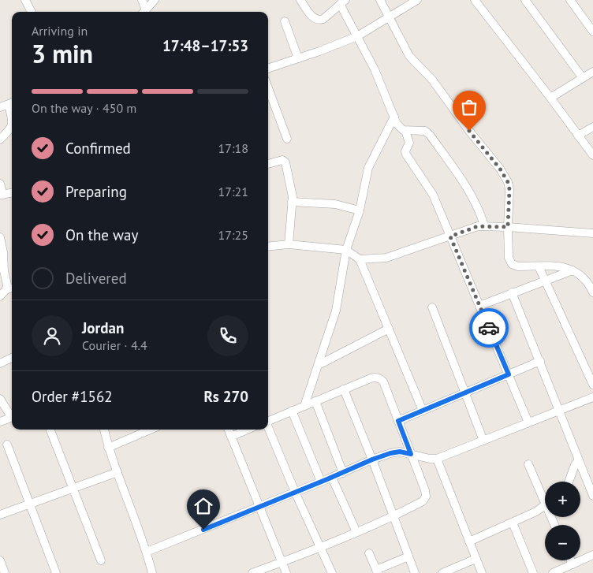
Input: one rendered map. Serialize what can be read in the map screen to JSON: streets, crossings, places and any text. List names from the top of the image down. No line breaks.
{"page":{"heading":["3 min","Arriving in","17:48–17:53"],"panel":["Jordan","Courier · 4.4","Order #1562","Rs 270"],"bar":"On the way · 450 m","list":[["Confirmed","17:18"],["Preparing","17:21"],["On the way","17:25"],"Delivered"],"map_buttons":["+","−"]}}
